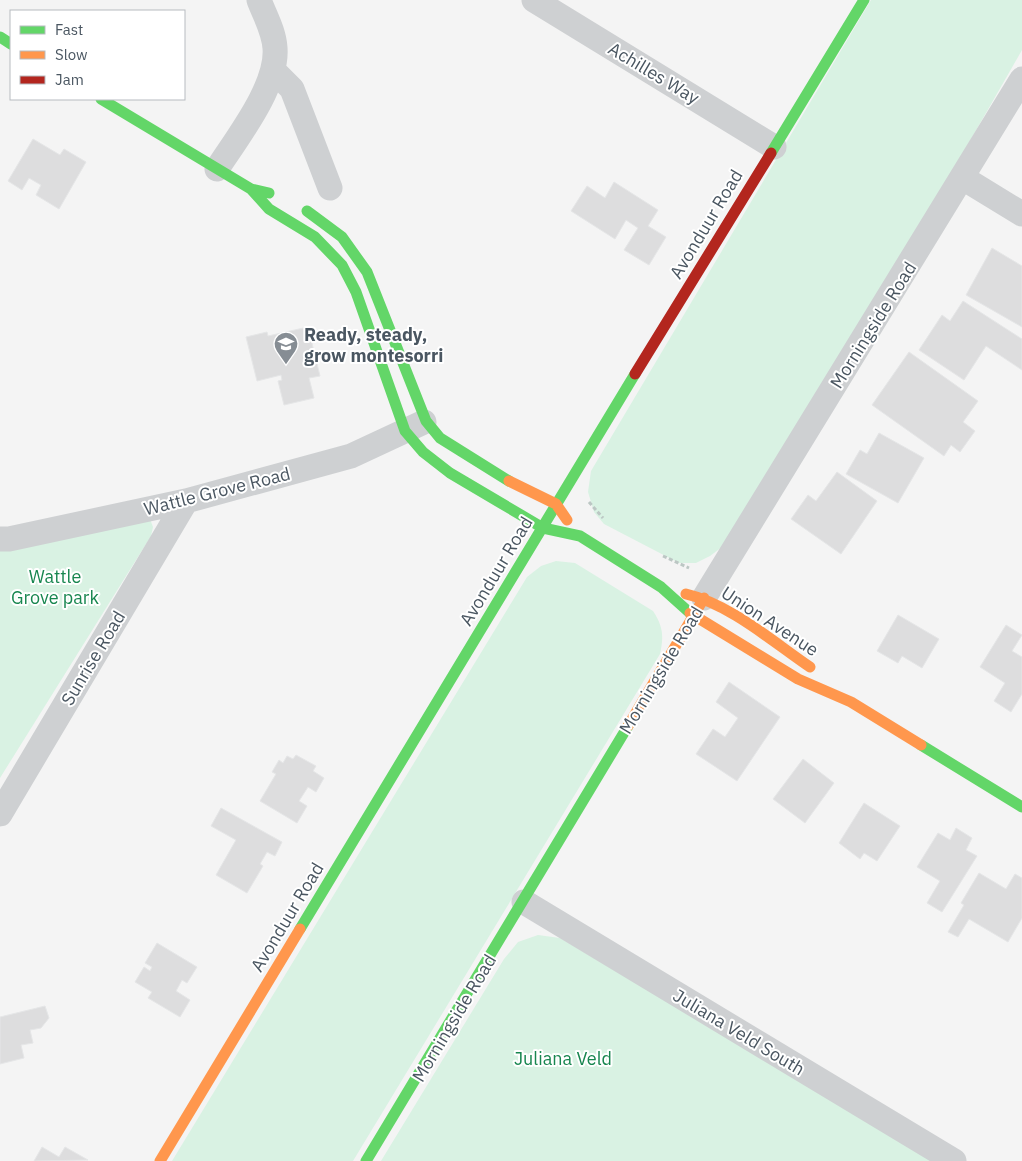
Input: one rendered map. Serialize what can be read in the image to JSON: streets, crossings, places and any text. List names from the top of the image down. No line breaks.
{"streets":{"street":["Achilles Way","Avonduur Road","Morningside Road","Wattle Grove Road","Union Avenue","Sunrise Road","Juliana Veld South"]},"crossings":[["Achilles Way","Avonduur Road"],["Avonduur Road","Union Avenue"],["Morningside Road","Union Avenue"],["Morningside Road","Juliana Veld South"],["Wattle Grove Road","Sunrise Road"]],"parks":["Wattle Grove park","Juliana Veld"],"places":{"school or university":["Ready, steady, grow montesorri"]},"legend":["Fast","Slow","Jam"]}
